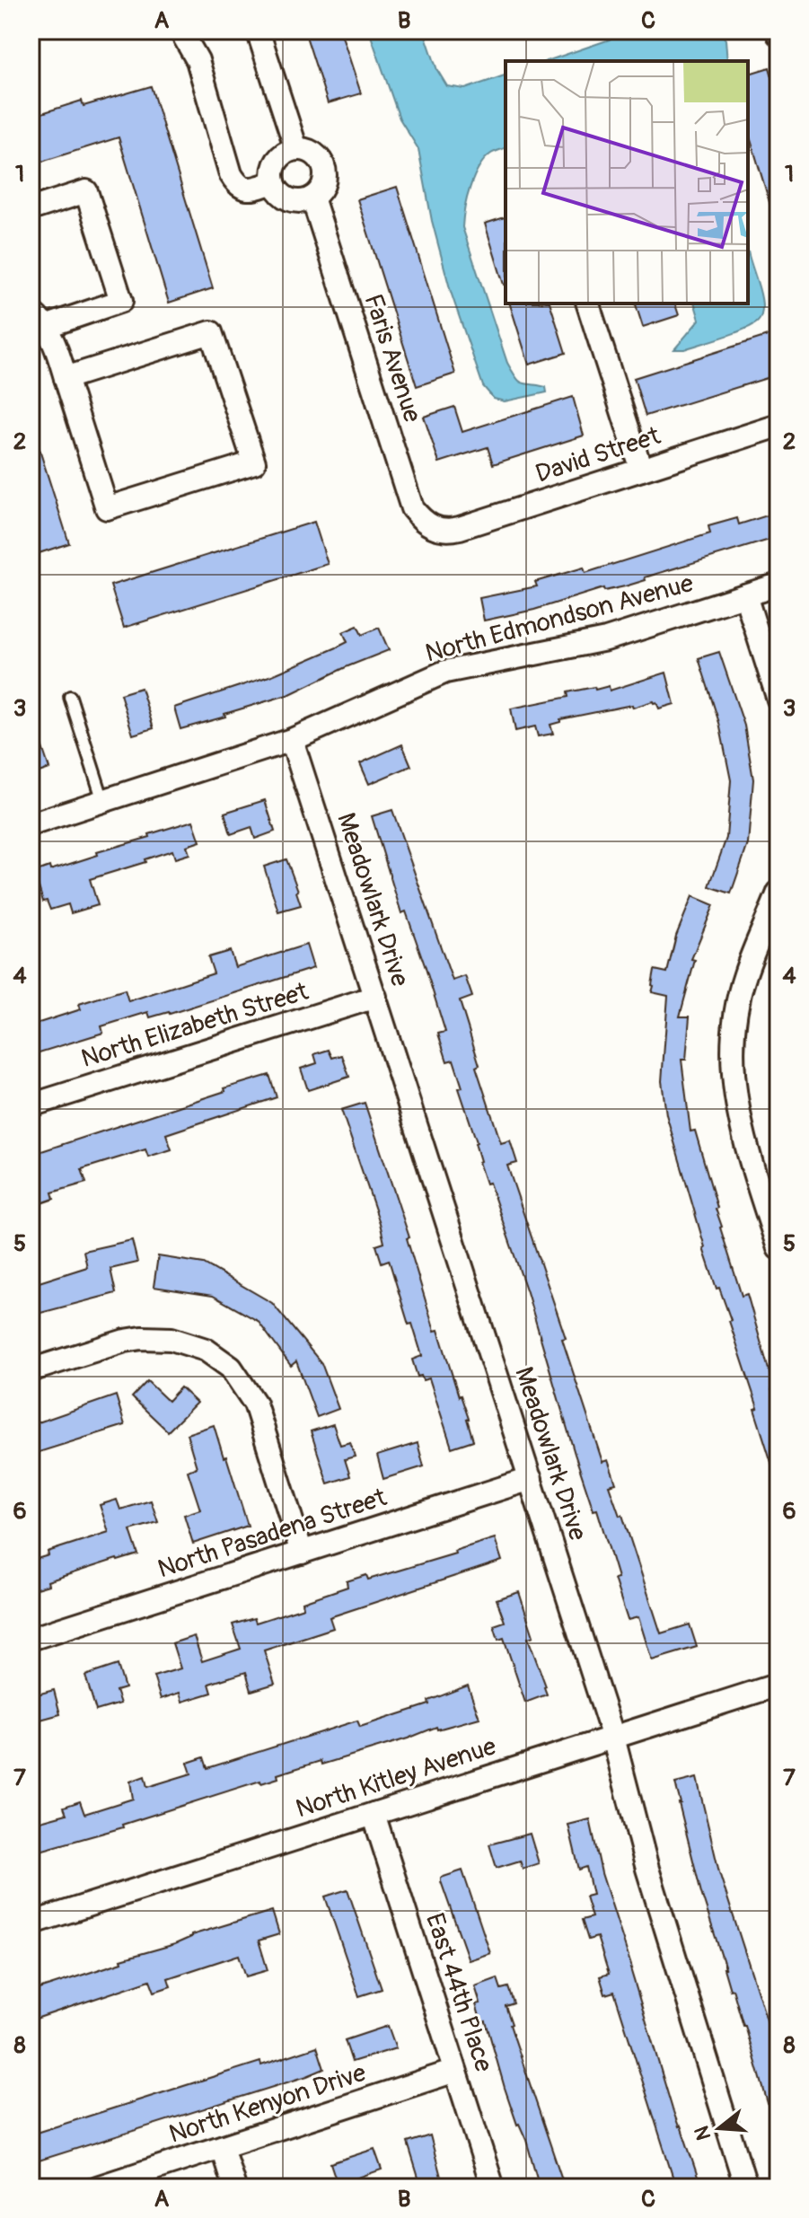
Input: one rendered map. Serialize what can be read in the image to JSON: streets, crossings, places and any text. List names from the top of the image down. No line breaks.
{"streets":{"street":["Faris Avenue","David Street","North Edmondson Avenue","Meadowlark Drive","North Elizabeth Street","North Pasadena Street","North Kitley Avenue","East 44th Place","North Kenyon Drive"]},"crossings":[["Faris Avenue","David Street"],["North Edmondson Avenue","Meadowlark Drive"],["Meadowlark Drive","North Elizabeth Street"],["Meadowlark Drive","North Pasadena Street"],["Meadowlark Drive","North Kitley Avenue"],["North Kitley Avenue","East 44th Place"],["East 44th Place","North Kenyon Drive"]],"north":"left","grid":{"columns":["A","B","C"],"rows":["1","2","3","4","5","6","7","8"]}}
